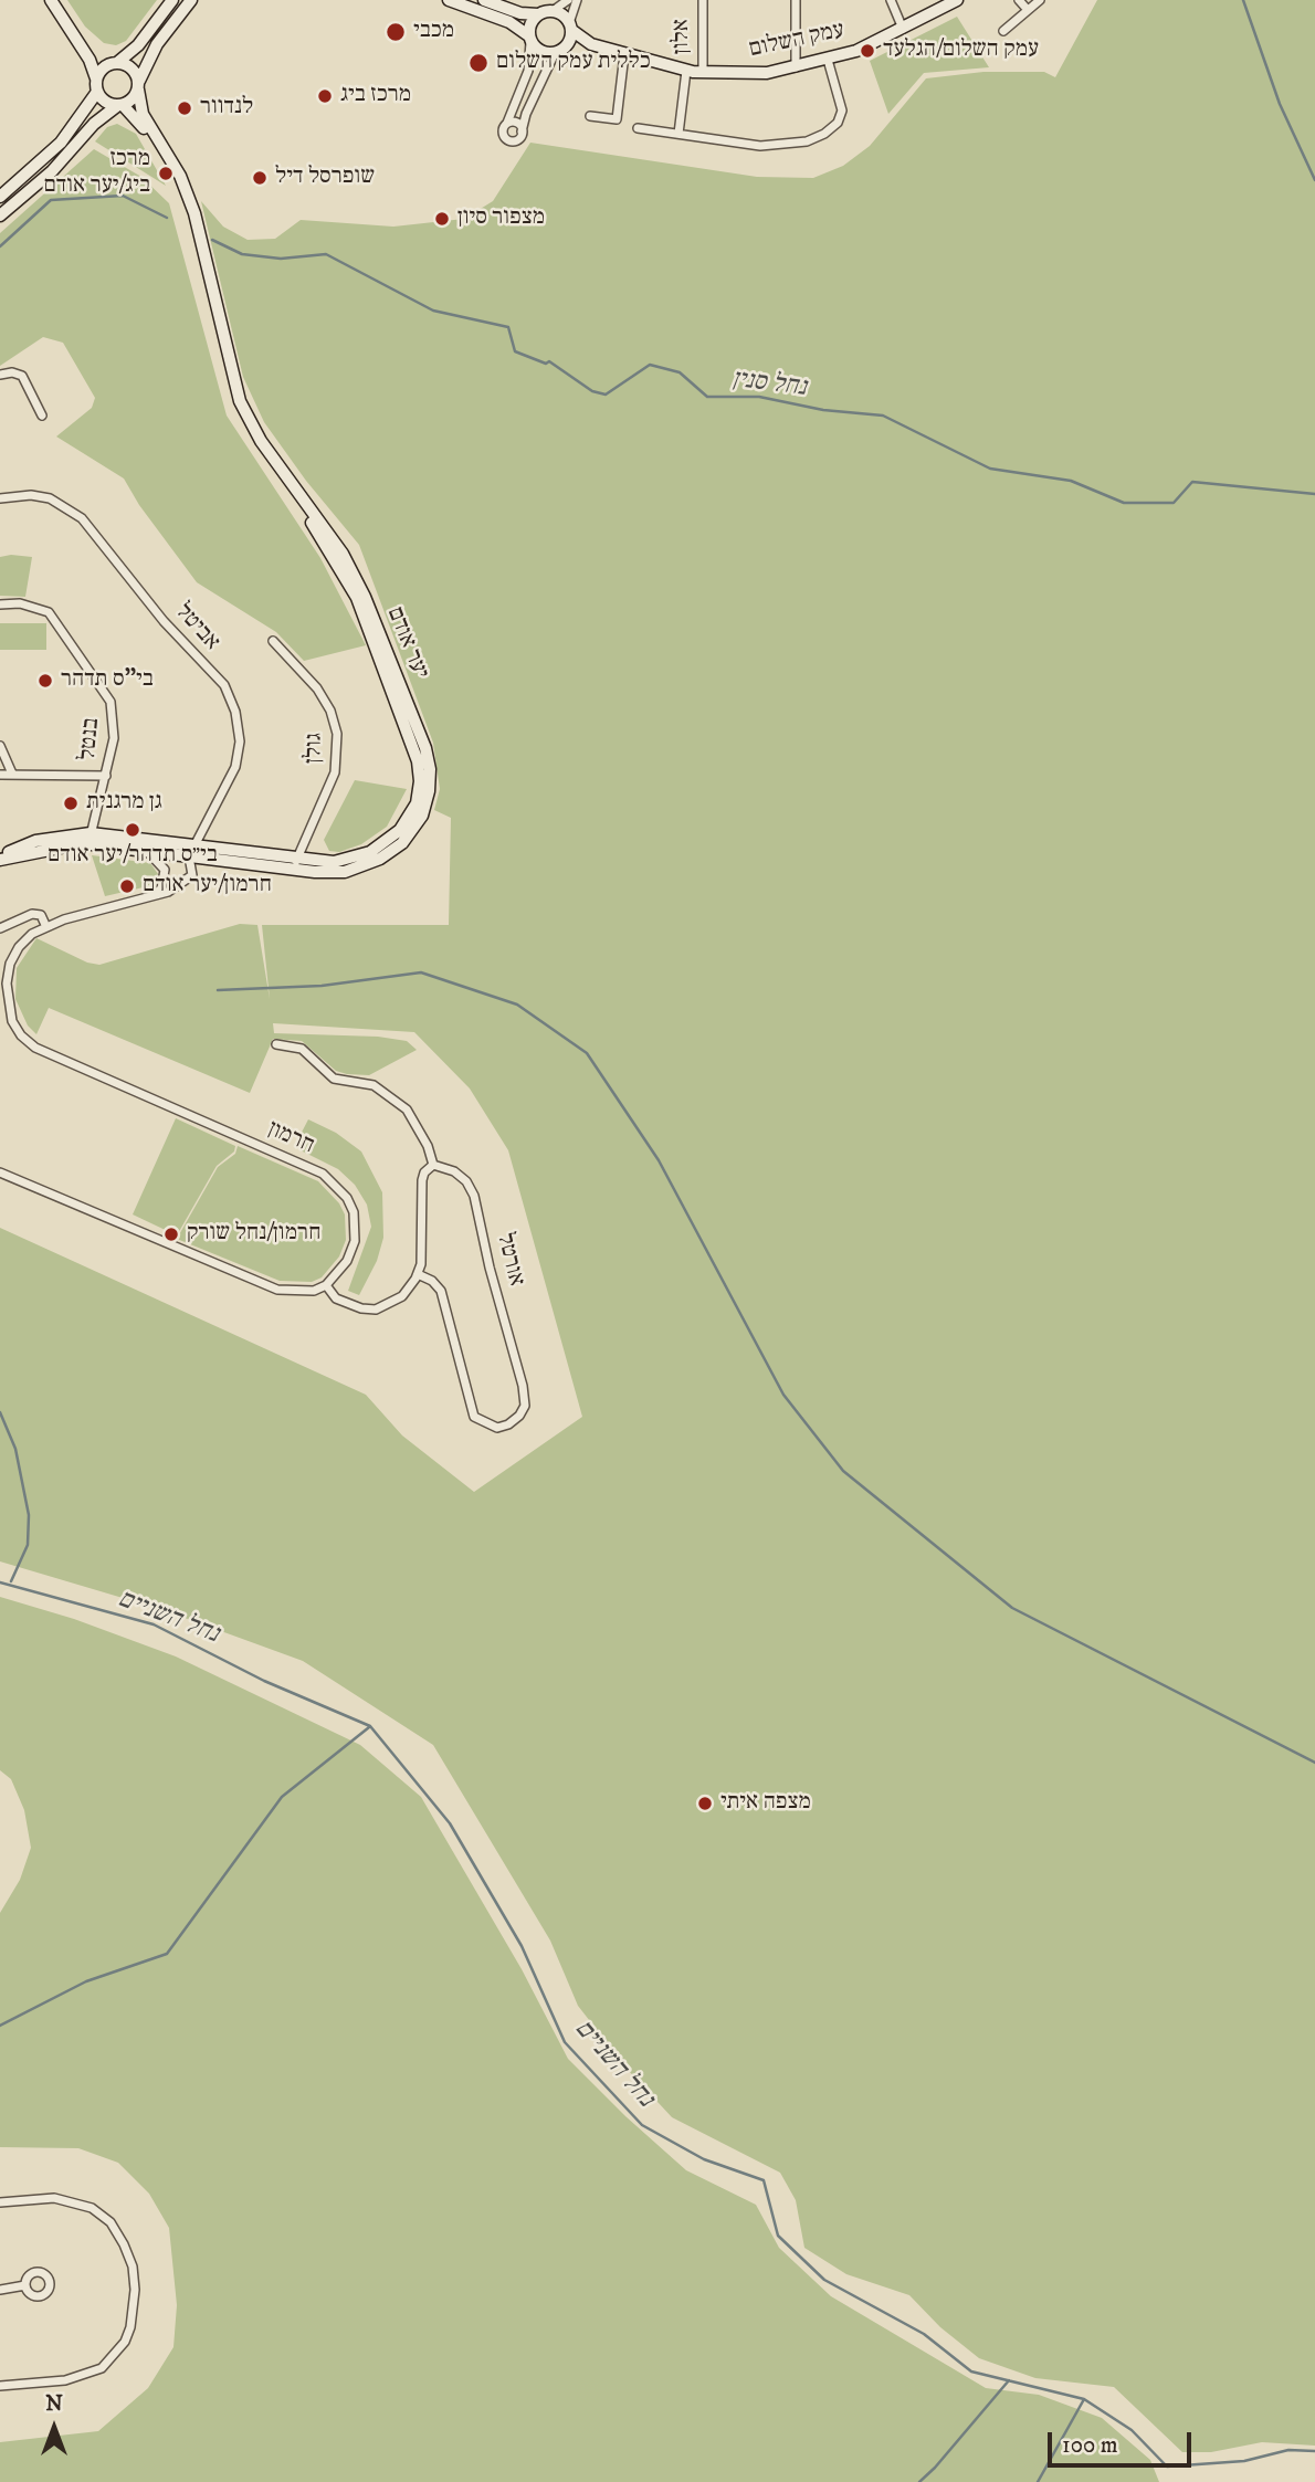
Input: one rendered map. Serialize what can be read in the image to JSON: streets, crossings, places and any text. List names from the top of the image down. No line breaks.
{"streets":{"street":["אלון","עמק השלום","אביטל","יער אודם","בנטל","גולן","חרמון","אורטל"]},"crossings":[["אלון","עמק השלום"],["אביטל","יער אודם"],["אביטל","חרמון"],["יער אודם","בנטל"],["יער אודם","גולן"],["יער אודם","חרמון"]],"water":["נחל סנין","נחל השניים"],"places":["מכבי","עמק השלום/הגלעד","כללית עמק השלום","מרכז ביג","לנדוור","מרכז ביג/יער אודם","שופרסל דיל","מצפור סיון","בי\"ס תדהר","גן מרגנית","בי״ס תדהר/יער אודם","חרמון/יער אודם","חרמון/נחל שורק","מצפה איתי"],"scale_bar":"100 m","north":"top"}
